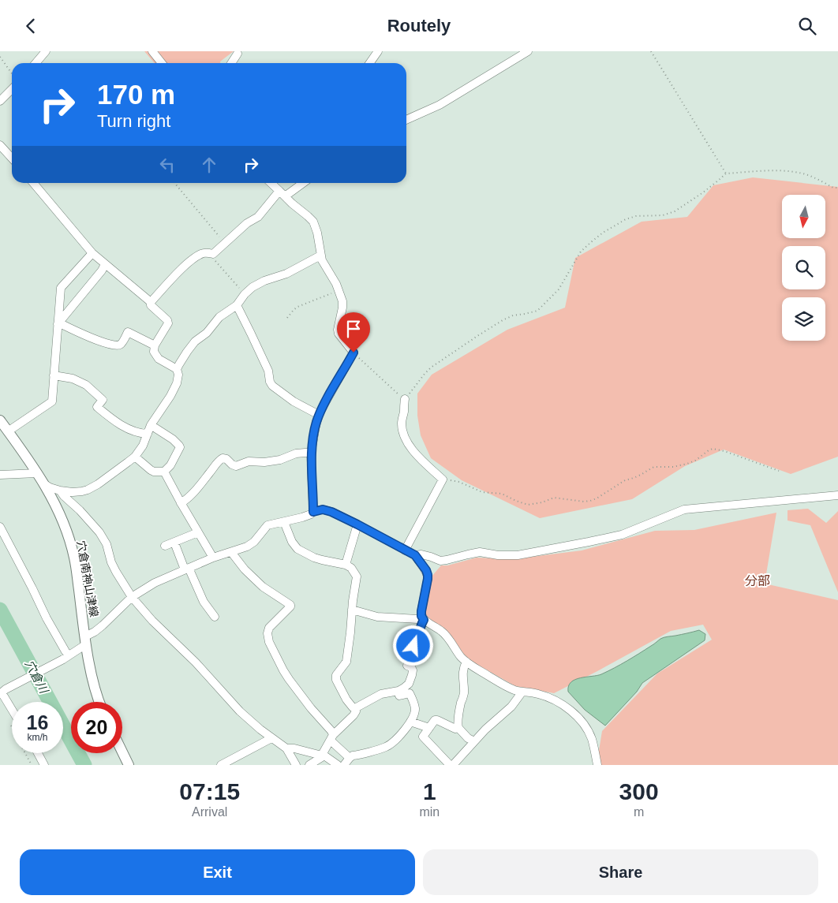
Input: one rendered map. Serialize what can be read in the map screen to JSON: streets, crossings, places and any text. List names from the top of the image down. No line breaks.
{"streets":{"main road":["穴倉南神山津線"]},"districts":["分部"],"water":["穴倉川"],"north":"bottom","page":{"header":"Routely","turn":["170 m","Turn right"],"speed":"16 km/h","limit":"20","eta":["07:15","Arrival","1","min","300","m"],"buttons":["Exit","Share"]}}
